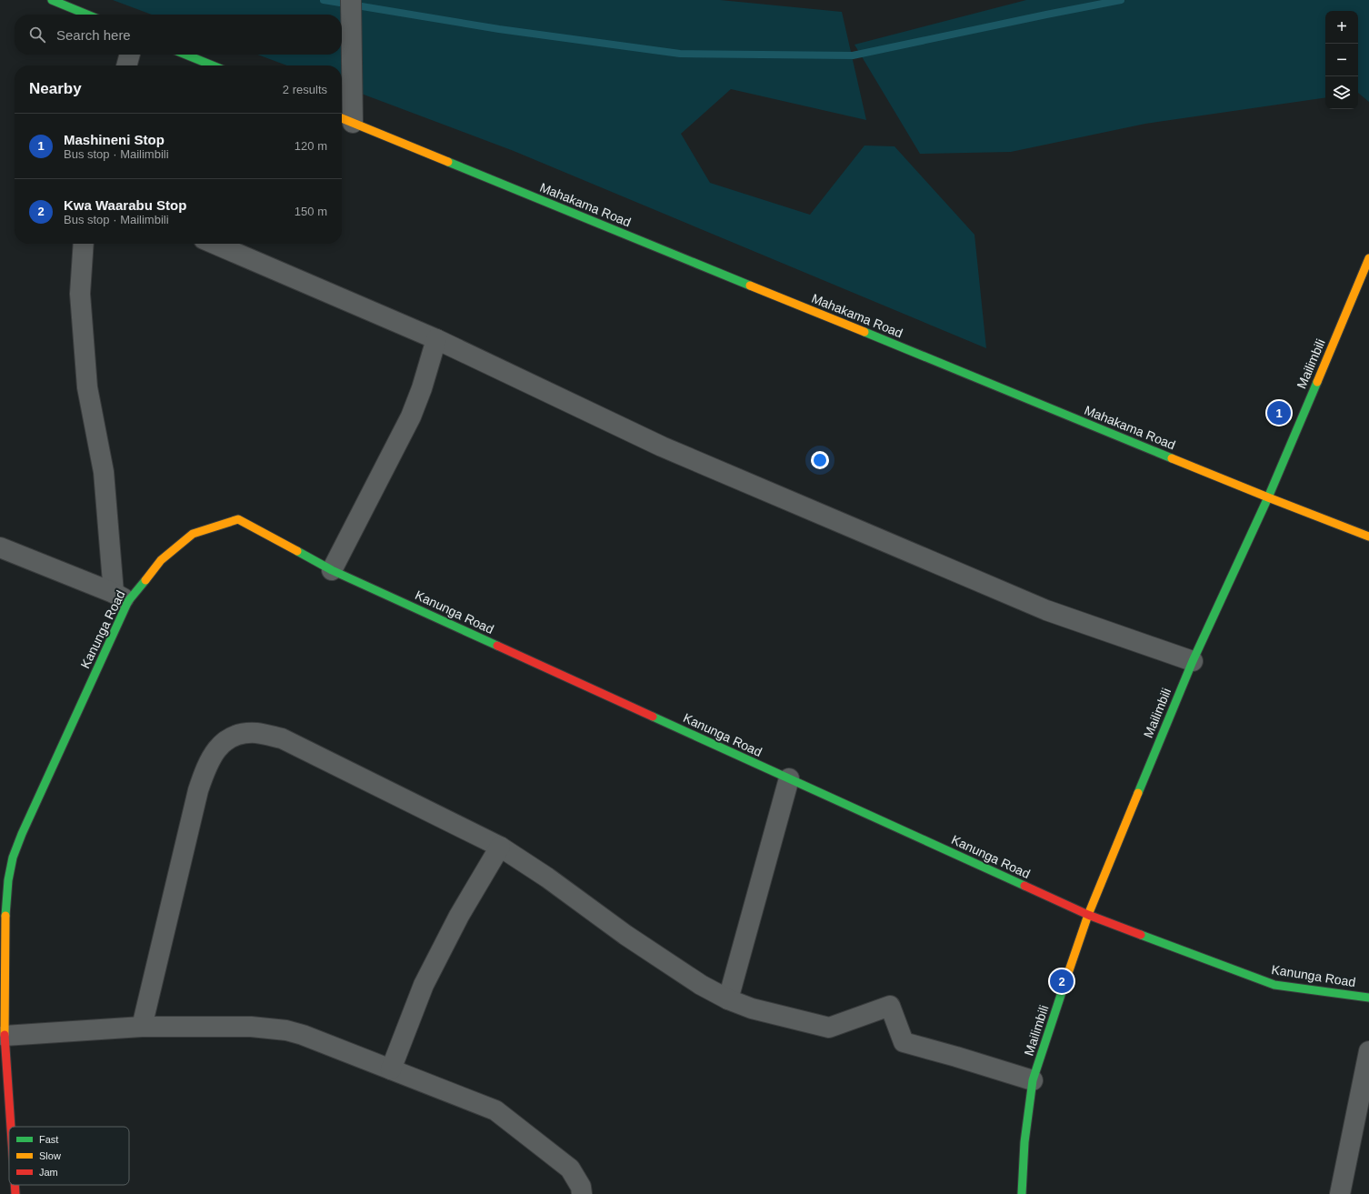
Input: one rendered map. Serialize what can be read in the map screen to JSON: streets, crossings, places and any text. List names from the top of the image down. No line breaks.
{"streets":{"street":["Mahakama Road","Mailimbili","Kanunga Road"]},"crossings":[["Mahakama Road","Mailimbili"],["Mailimbili","Kanunga Road"]],"legend":["Fast","Slow","Jam"],"page":{"map_buttons":["+","−"],"search":"Search here","heading":["Nearby","2 results"],"list":[{"mark":"1","name":"Mashineni Stop","note":"Bus stop · Mailimbili","value":"120 m"},{"mark":"2","name":"Kwa Waarabu Stop","note":"Bus stop · Mailimbili","value":"150 m"}],"pins":["1","2"]}}
